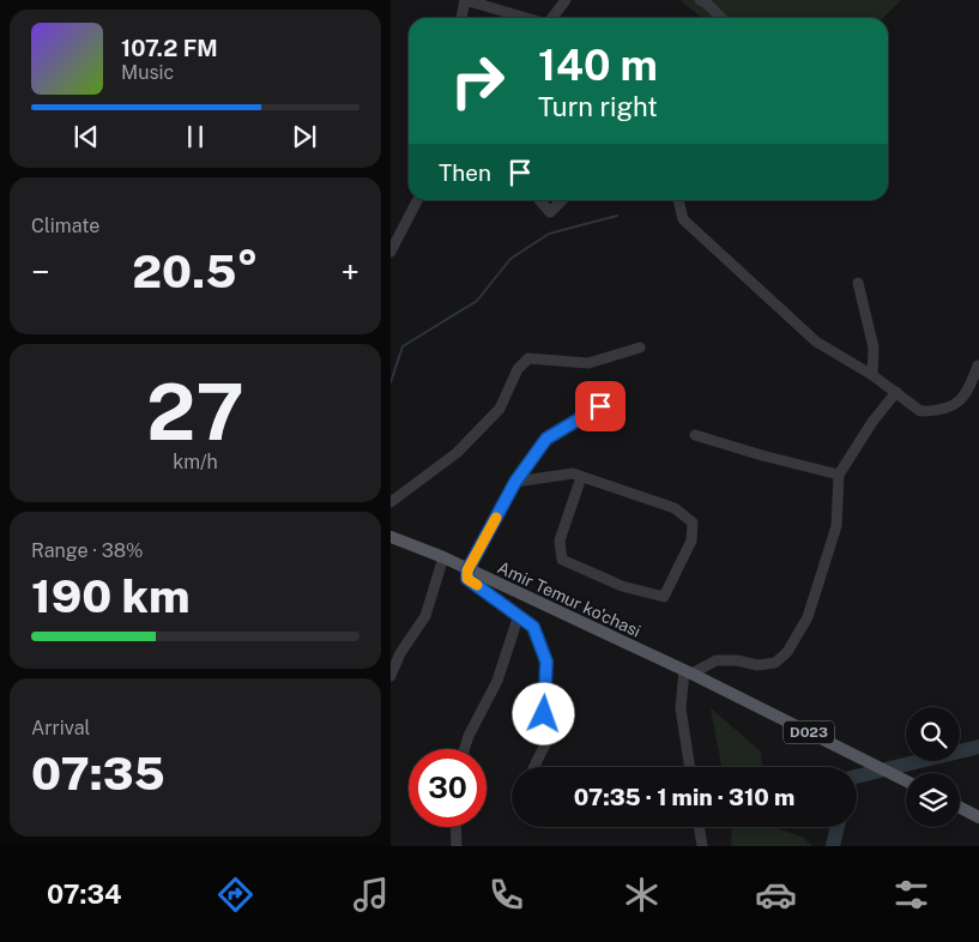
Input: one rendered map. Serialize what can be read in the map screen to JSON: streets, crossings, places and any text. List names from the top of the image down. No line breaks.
{"streets":{"main road":["Amir Temur ko'chasi","D023"]},"crossings":[["Amir Temur ko'chasi","D023"]],"page":{"turn":["140 m","Turn right"],"song":["107.2 FM","Music"],"then":"Then","tile":["Climate",["27","km/h"],["Range · 38%","190 km"],["Arrival","07:35"]],"heat":["−","20.5°","+"],"limit":"30","trip":"07:35 · 1 min · 310 m","tabs":"07:34"}}
